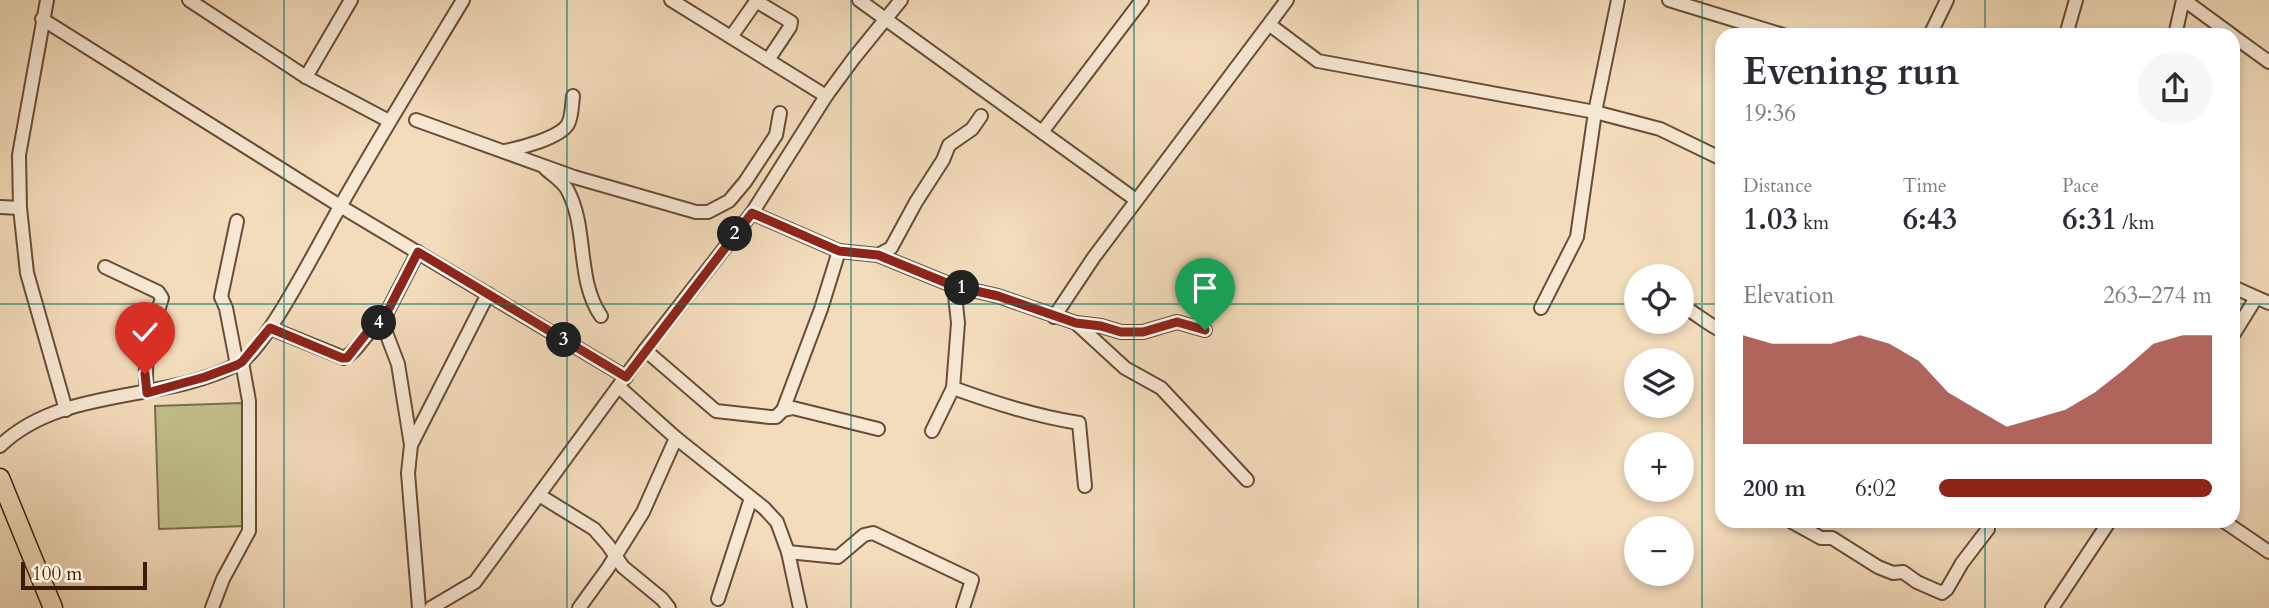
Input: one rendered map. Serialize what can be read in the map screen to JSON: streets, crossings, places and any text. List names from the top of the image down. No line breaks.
{"scale_bar":"100 m","page":{"heading":["Evening run","19:36"],"stats":[["Distance","1.03 km"],["Time","6:43"],["Pace","6:31 /km"]],"pins":["2","1","4","3"],"map_buttons":["+","−"],"chart":["Elevation","263–274 m"],"list":[{"name":"200 m","note":"6:02"}],"scale":"100 m"}}
